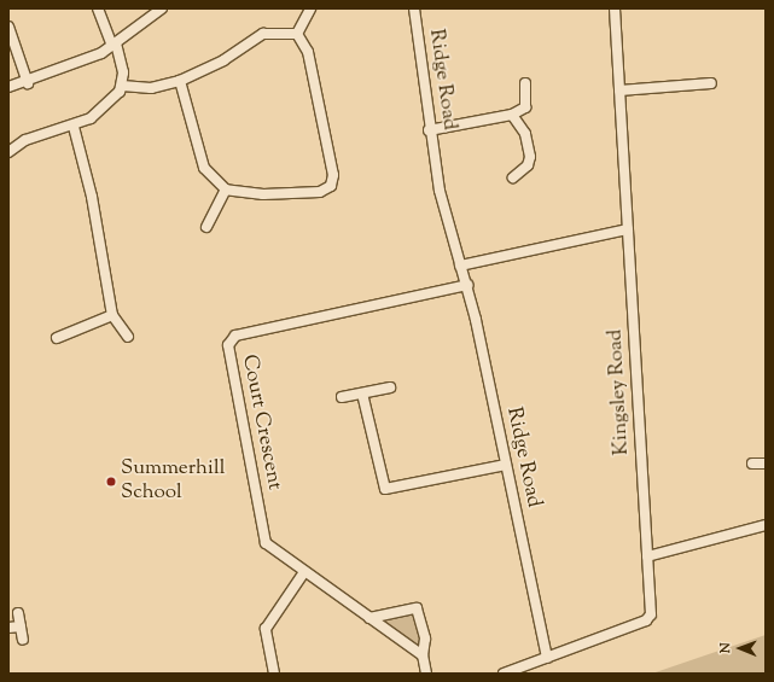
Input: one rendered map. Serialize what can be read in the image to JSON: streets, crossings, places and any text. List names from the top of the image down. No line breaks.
{"streets":{"street":["Ridge Road","Kingsley Road","Court Crescent"]},"crossings":[["Ridge Road","Kingsley Road"],["Ridge Road","Court Crescent"]],"places":["Summerhill School"],"north":"left"}
